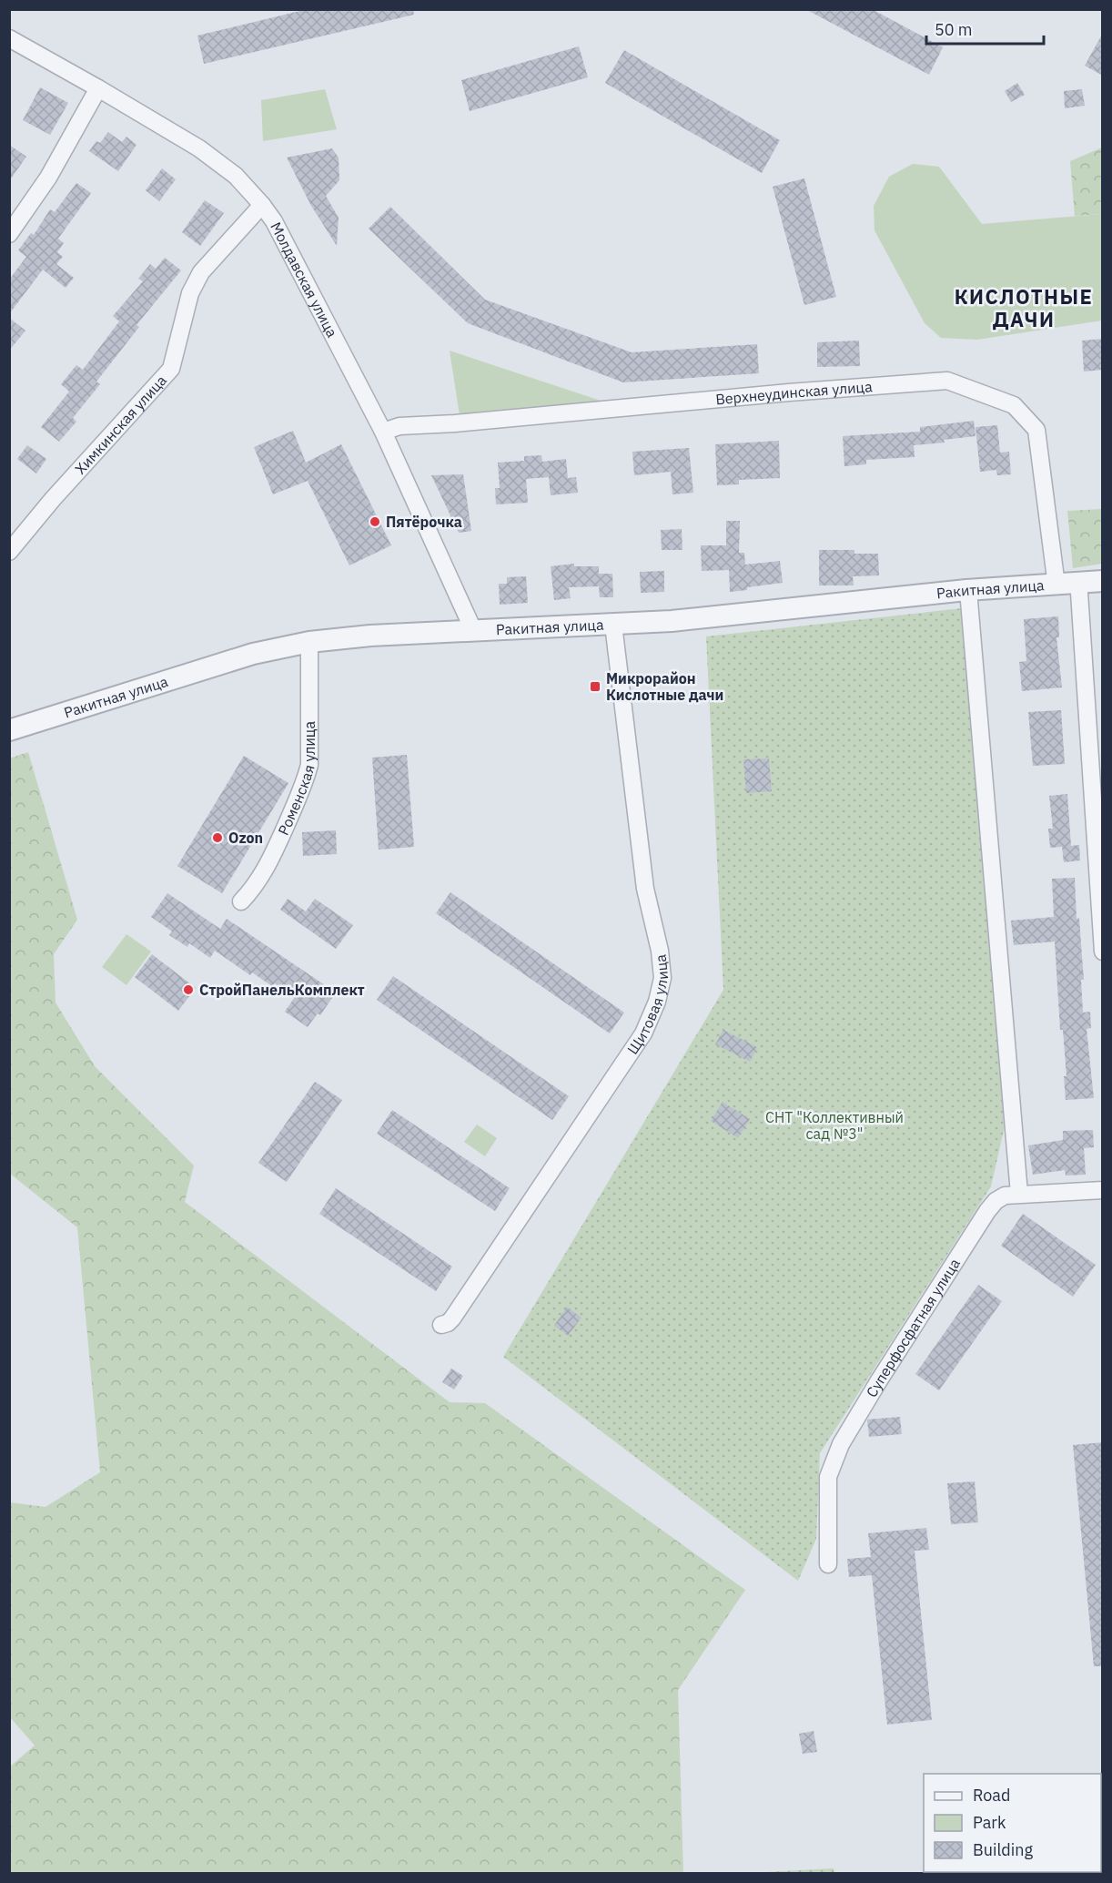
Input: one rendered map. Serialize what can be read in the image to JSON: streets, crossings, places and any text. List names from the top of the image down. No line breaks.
{"streets":{"street":["Молдавская улица","Верхнеудинская улица","Химкинская улица","Ракитная улица","Роменская улица","Щитовая улица","Суперфосфатная улица"]},"crossings":[["Молдавская улица","Верхнеудинская улица"],["Молдавская улица","Химкинская улица"],["Молдавская улица","Ракитная улица"],["Верхнеудинская улица","Ракитная улица"],["Ракитная улица","Роменская улица"],["Ракитная улица","Щитовая улица"]],"districts":["КИСЛОТНЫЕ ДАЧИ"],"parks":["СНТ \"Коллективный сад №3\""],"places":{"other":["Пятёрочка","Ozon","СтройПанельКомплект"],"transit":["Микрорайон Кислотные дачи"]},"legend":["Road","Park","Building"],"scale_bar":"50 m"}
